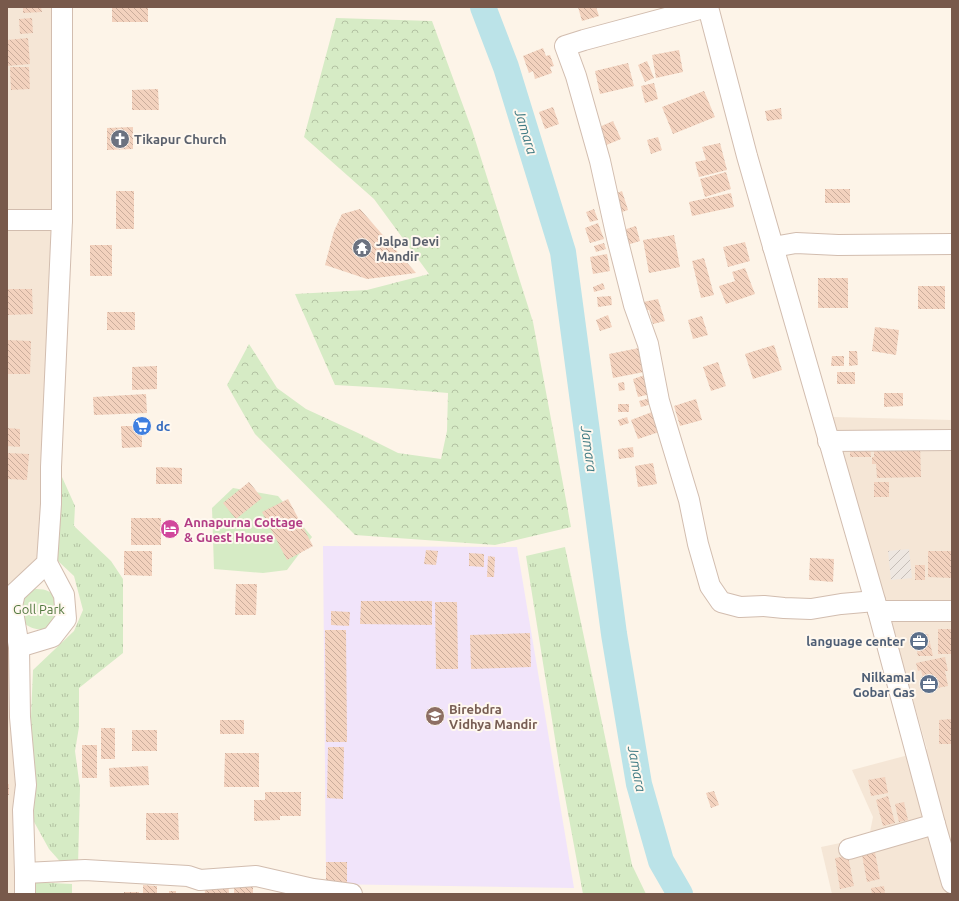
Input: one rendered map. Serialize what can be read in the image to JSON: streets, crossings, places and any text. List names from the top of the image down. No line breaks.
{"water":["Jamara"],"parks":["Goll Park"],"places":{"church":["Tikapur Church"],"temple":["Jalpa Devi Mandir"],"supermarket":["dc"],"hotel":["Annapurna Cottage & Guest House"],"office":["language center","Nilkamal Gobar Gas"],"school or university":["Birebdra Vidhya Mandir"]}}
